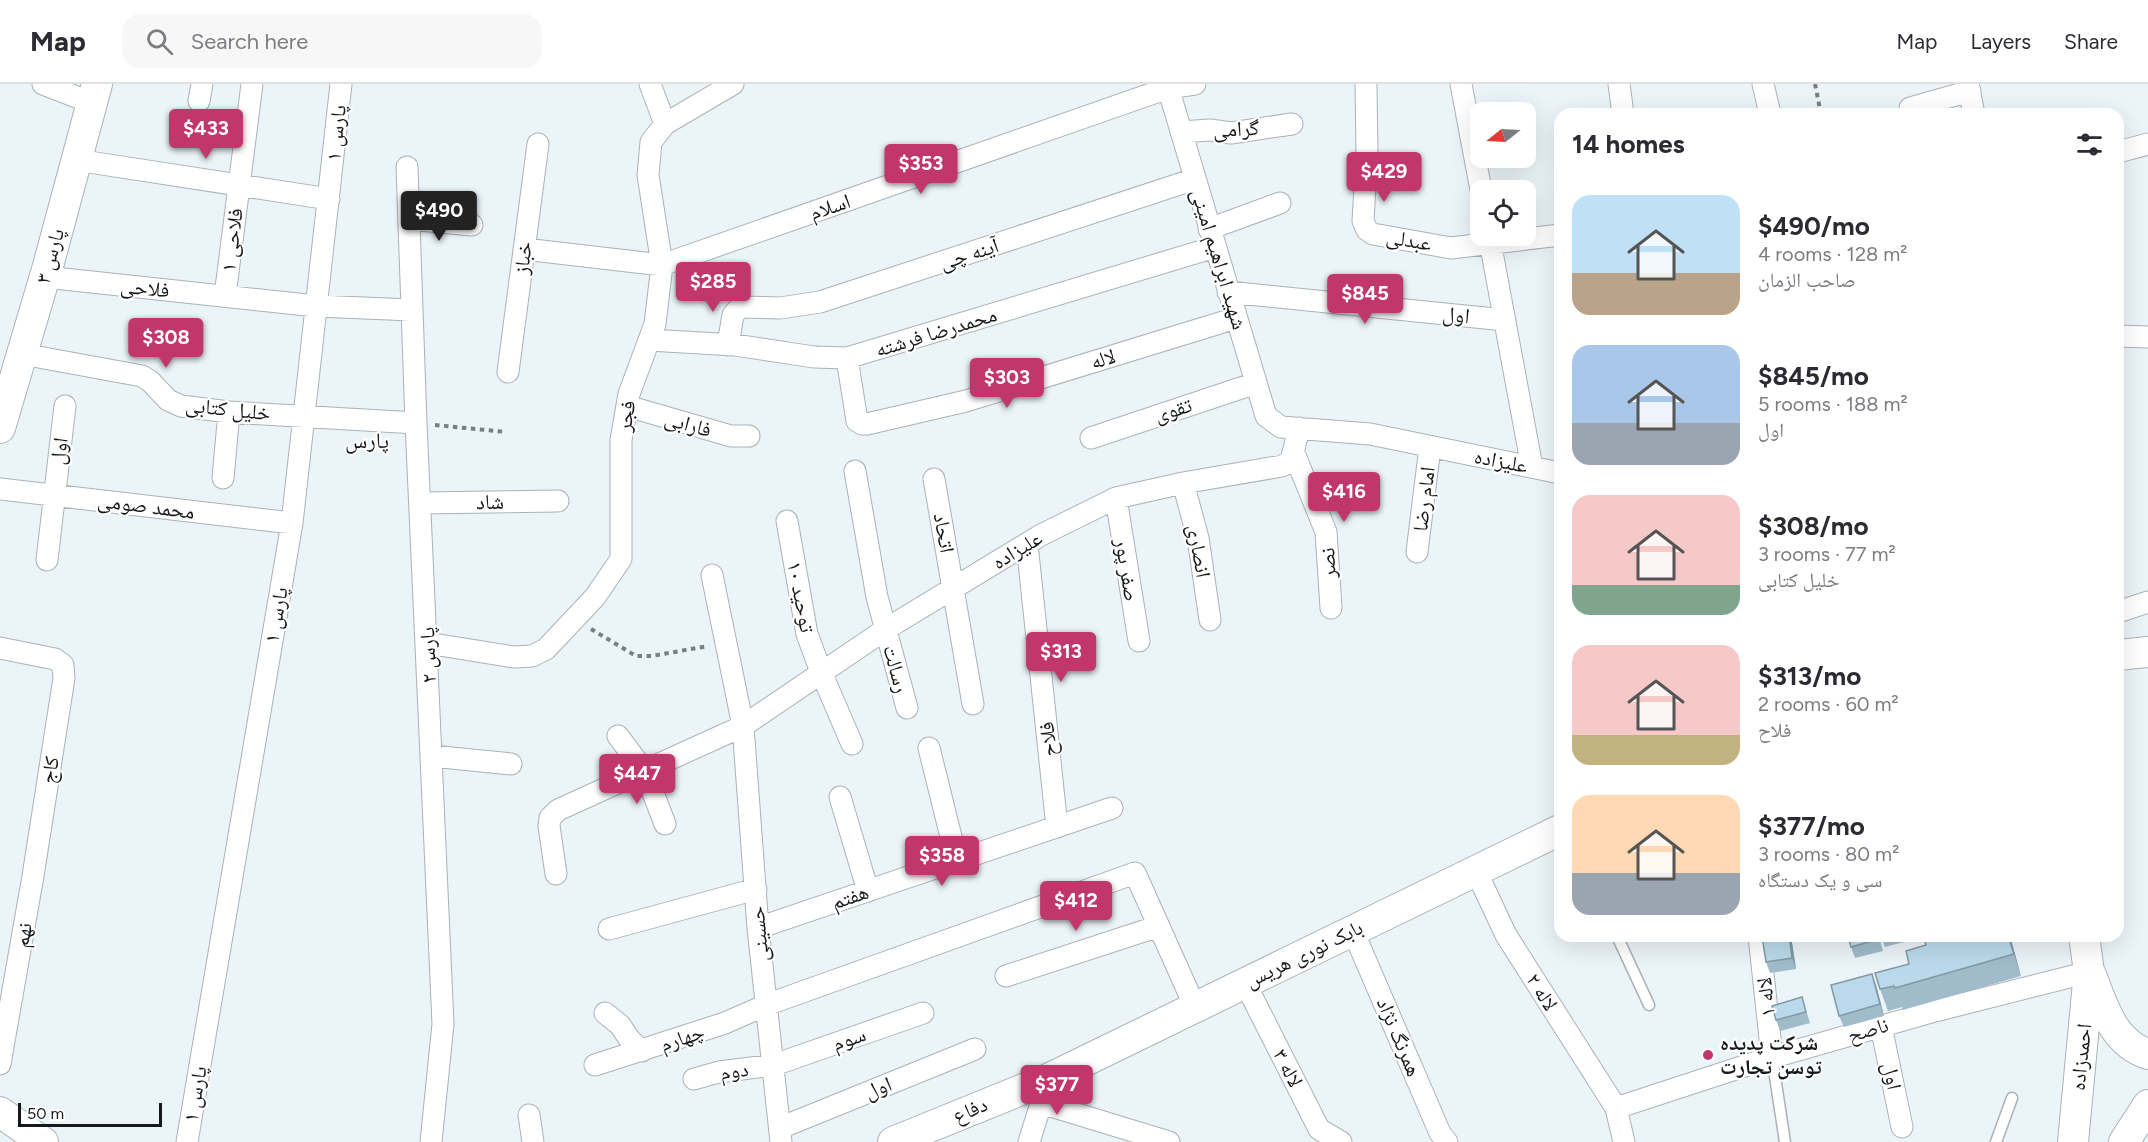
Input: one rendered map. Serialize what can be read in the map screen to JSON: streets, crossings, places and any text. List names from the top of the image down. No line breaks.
{"streets":{"main road":["پارس ۳","بابک نوری هریس","احمدزاده","دفاع"],"street":["گرامی","پارس ۱","اسلام","فلاحی ۱","عبدلی","آینه چی","خباز","شهید ابراهیم امینی","فلاحی","اول","محمدرضا فرشته","لاله","خلیل کتابی","تقوی","فجر","فارابی","علیزاده","امام رضا","شاد","محمد صومی","اتحاد","انصاری","نصر","صفر پور","توحید ۱۰","پارس ۲","رسالت","فلاح","کاج","هفتم","حسینی","نهم","لاله ۲","لاله ۱","ناصح","همرنگ نژاد","چهارم","سوم","لاله ۳","دوم"]},"crossings":[["گرامی","شهید ابراهیم امینی"],["پارس ۱","فلاحی"],["پارس ۱","خلیل کتابی"],["پارس ۱","محمد صومی"],["اسلام","شهید ابراهیم امینی"],["اسلام","فجر"],["فلاحی ۱","فلاحی"],["آینه چی","شهید ابراهیم امینی"],["آینه چی","محمدرضا فرشته"],["پارس ۳","فلاحی"],["پارس ۳","خلیل کتابی"],["شهید ابراهیم امینی","اول"],["شهید ابراهیم امینی","محمدرضا فرشته"],["شهید ابراهیم امینی","لاله"],["شهید ابراهیم امینی","تقوی"],["شهید ابراهیم امینی","علیزاده"],["فلاحی","پارس ۲"],["اول","محمد صومی"],["اول","حسینی"],["اول","ناصح"],["محمدرضا فرشته","لاله"],["محمدرضا فرشته","فجر"],["خلیل کتابی","پارس ۲"],["فجر","فارابی"],["فجر","پارس ۲"],["علیزاده","امام رضا"],["علیزاده","اتحاد"],["علیزاده","انصاری"],["علیزاده","نصر"],["علیزاده","صفر پور"],["علیزاده","توحید ۱۰"],["علیزاده","رسالت"],["علیزاده","فلاح"],["علیزاده","حسینی"],["شاد","پارس ۲"],["فلاح","هفتم"],["کاج","نهم"],["هفتم","حسینی"],["حسینی","چهارم"],["حسینی","سوم"],["حسینی","دوم"],["بابک نوری هریس","لاله ۲"],["بابک نوری هریس","همرنگ نژاد"],["بابک نوری هریس","لاله ۳"],["بابک نوری هریس","دفاع"],["لاله ۲","ناصح"],["لاله ۱","ناصح"],["ناصح","احمدزاده"],["سوم","دوم"]],"districts":["پارس"],"places":["شرکت پدیده توسن تجارت"],"scale_bar":"50 m","north":"left","page":{"header":"Map","search":"Search here","nav":["Map","Layers","Share"],"heading":"14 homes","price":["$433","$353","$429","$490","$285","$845","$308","$303","$416","$313","$447","$358","$412","$377"],"list":[{"name":"$490/mo","note":"4 rooms · 128 m² · صاحب الزمان"},{"name":"$845/mo","note":"5 rooms · 188 m² · اول"},{"name":"$308/mo","note":"3 rooms · 77 m² · خلیل کتابی"},{"name":"$313/mo","note":"2 rooms · 60 m² · فلاح"},{"name":"$377/mo","note":"3 rooms · 80 m² · سی و یک دستگاه"}],"scale":"50 m"}}
